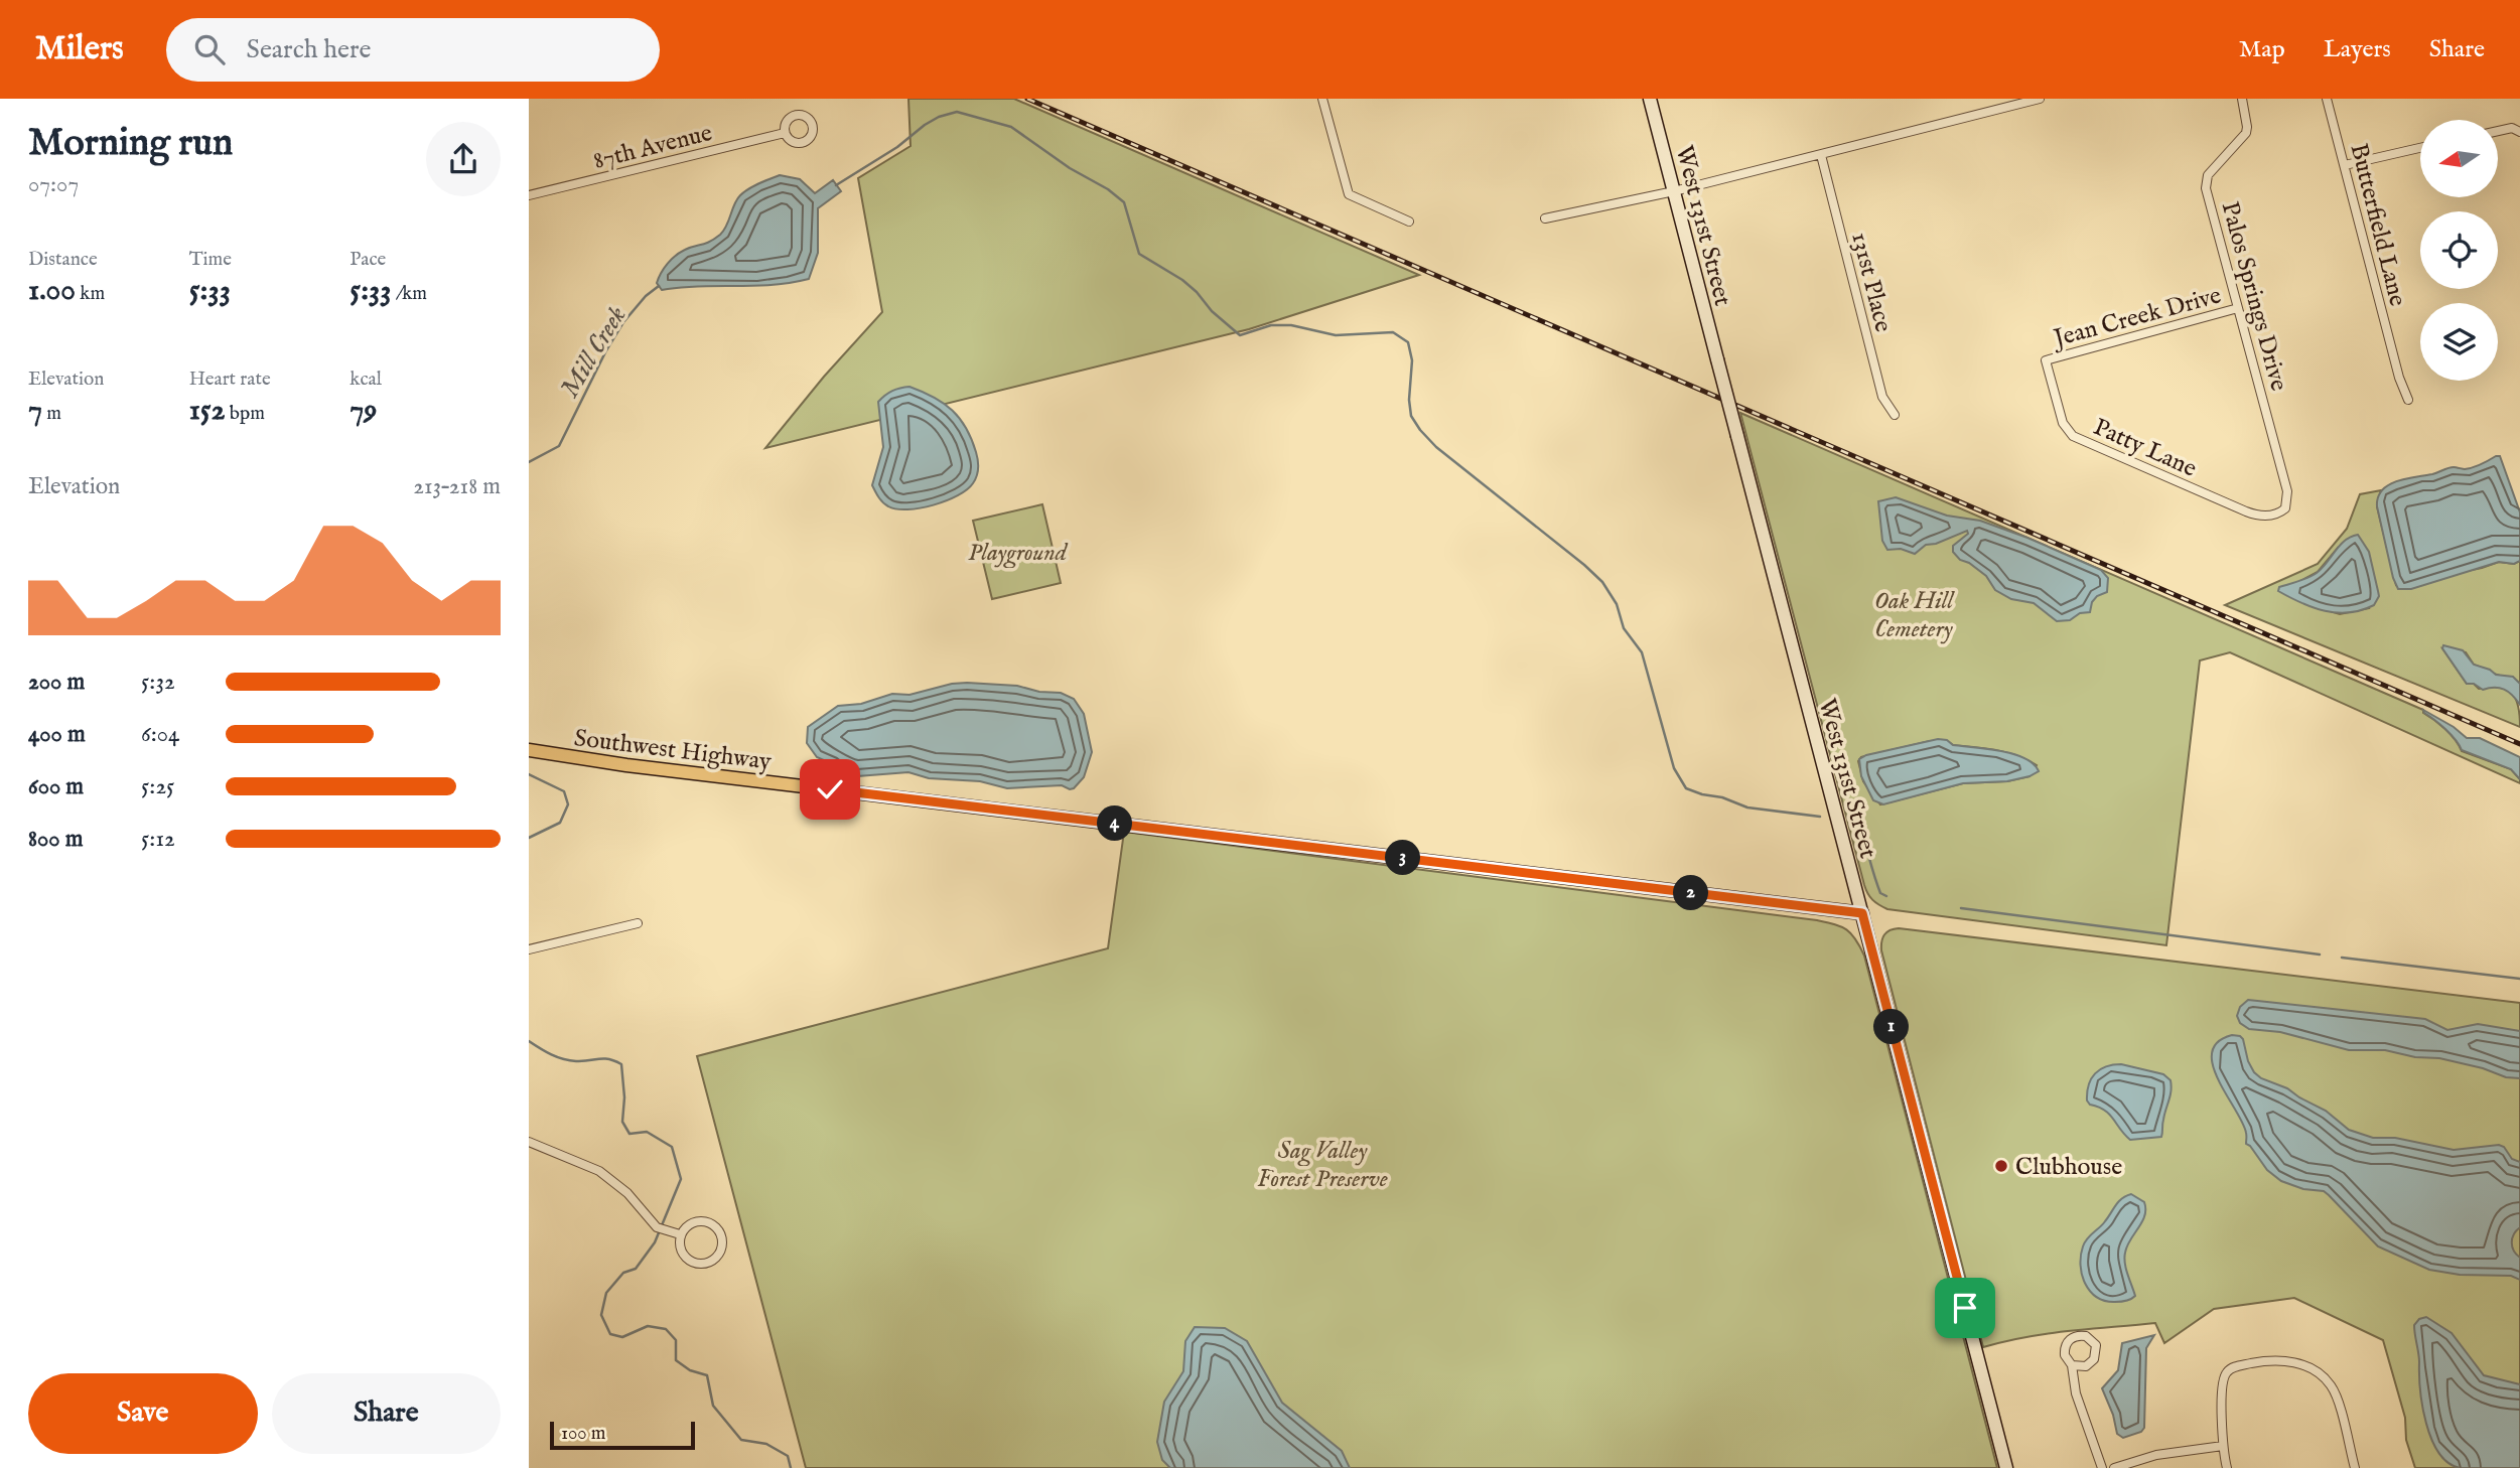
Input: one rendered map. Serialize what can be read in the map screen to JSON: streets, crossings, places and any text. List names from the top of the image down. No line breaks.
{"streets":{"main road":["Southwest Highway"],"street":["87th Avenue","Butterfield Lane","West 131st Street","131st Place","Palos Springs Drive","Jean Creek Drive","Patty Lane"]},"crossings":[["West 131st Street","Southwest Highway"],["Palos Springs Drive","Jean Creek Drive"],["Palos Springs Drive","Patty Lane"],["Jean Creek Drive","Patty Lane"]],"water":["Mill Creek"],"parks":["Playground","Oak Hill Cemetery","Sag Valley Forest Preserve"],"places":["Clubhouse"],"scale_bar":"100 m","north":"left","page":{"header":"Milers","search":"Search here","nav":["Map","Layers","Share"],"heading":["Morning run","07:07"],"stats":[["Distance","1.00 km"],["Time","5:33"],["Pace","5:33 /km"],["Elevation","7 m"],["Heart rate","152 bpm"],["kcal","79"]],"chart":["Elevation","213–218 m"],"list":[{"name":"200 m","note":"5:32"},{"name":"400 m","note":"6:04"},{"name":"600 m","note":"5:25"},{"name":"800 m","note":"5:12"}],"pins":["4","3","2","1"],"buttons":["Save","Share"],"scale":"100 m"}}
